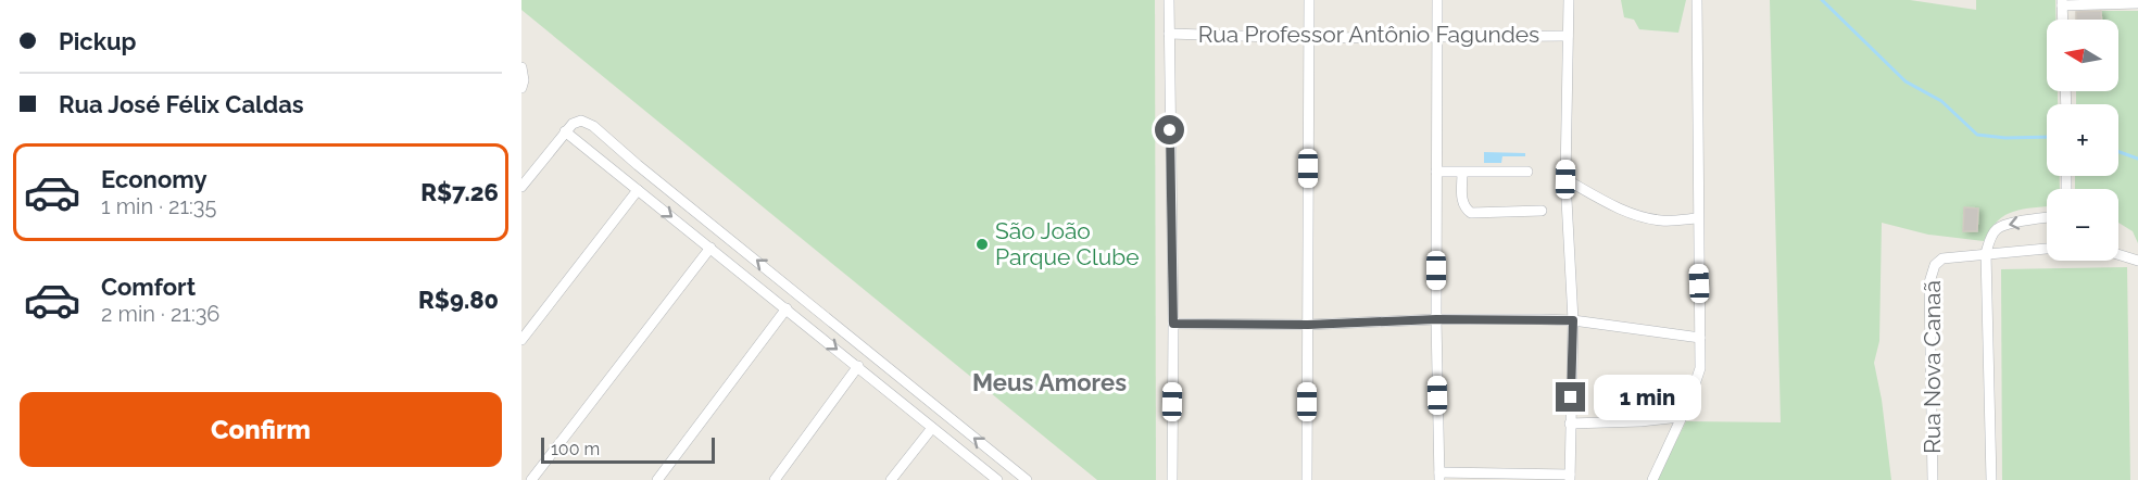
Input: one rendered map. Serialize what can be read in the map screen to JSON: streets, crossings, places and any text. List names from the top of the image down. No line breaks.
{"streets":{"street":["Rua Professor Antônio Fagundes","Rua Nova Canaã"]},"districts":["Meus Amores"],"places":["São João Parque Clube"],"scale_bar":"100 m","north":"left","page":{"banner":["Pickup","Rua José Félix Caldas"],"map_buttons":["+","−"],"list":[{"name":"Economy","note":"1 min · 21:35","value":"R$7.26"},{"name":"Comfort","note":"2 min · 21:36","value":"R$9.80"}],"bubble":"1 min","buttons":"Confirm","scale":"100 m"}}
